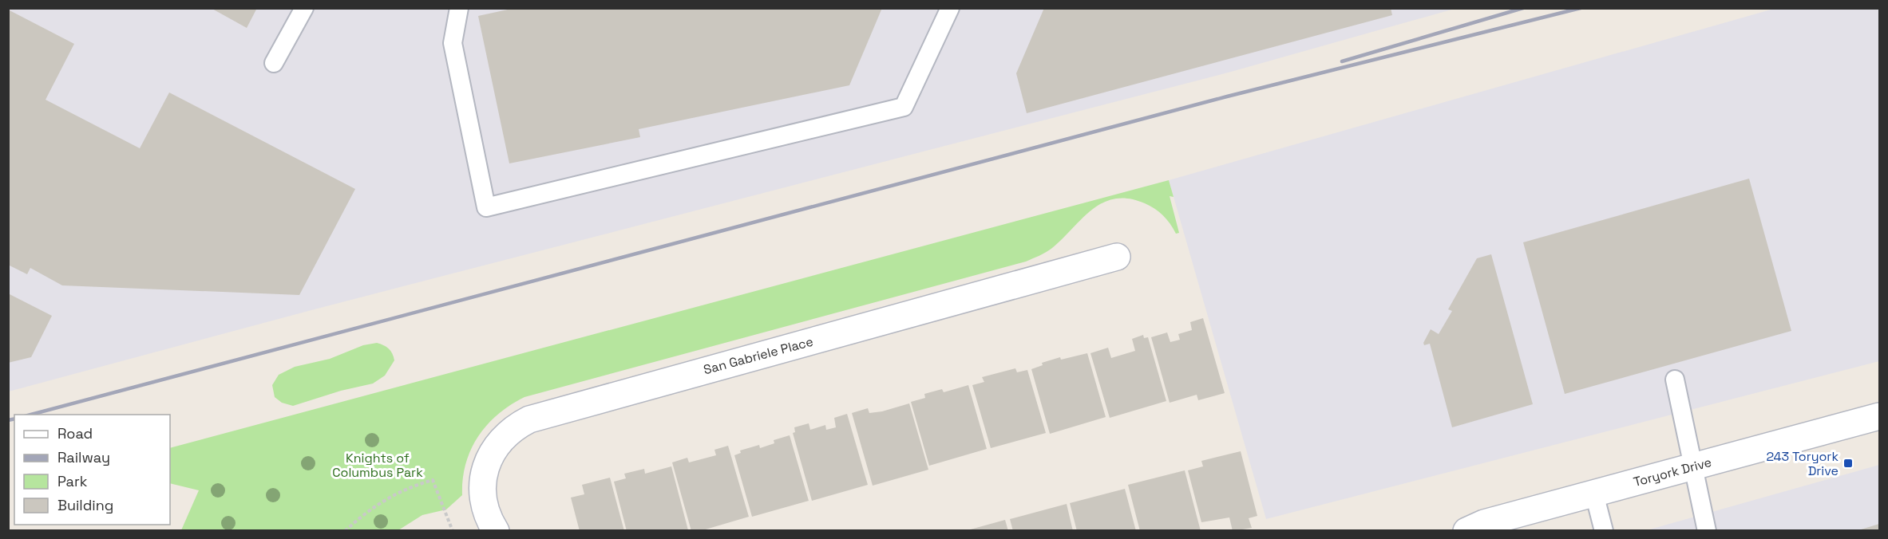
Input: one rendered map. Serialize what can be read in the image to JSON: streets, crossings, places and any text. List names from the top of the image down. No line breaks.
{"streets":{"street":["San Gabriele Place","Toryork Drive"]},"parks":["Knights of Columbus Park"],"places":{"transit":["243 Toryork Drive"]},"legend":["Road","Railway","Park","Building"]}
